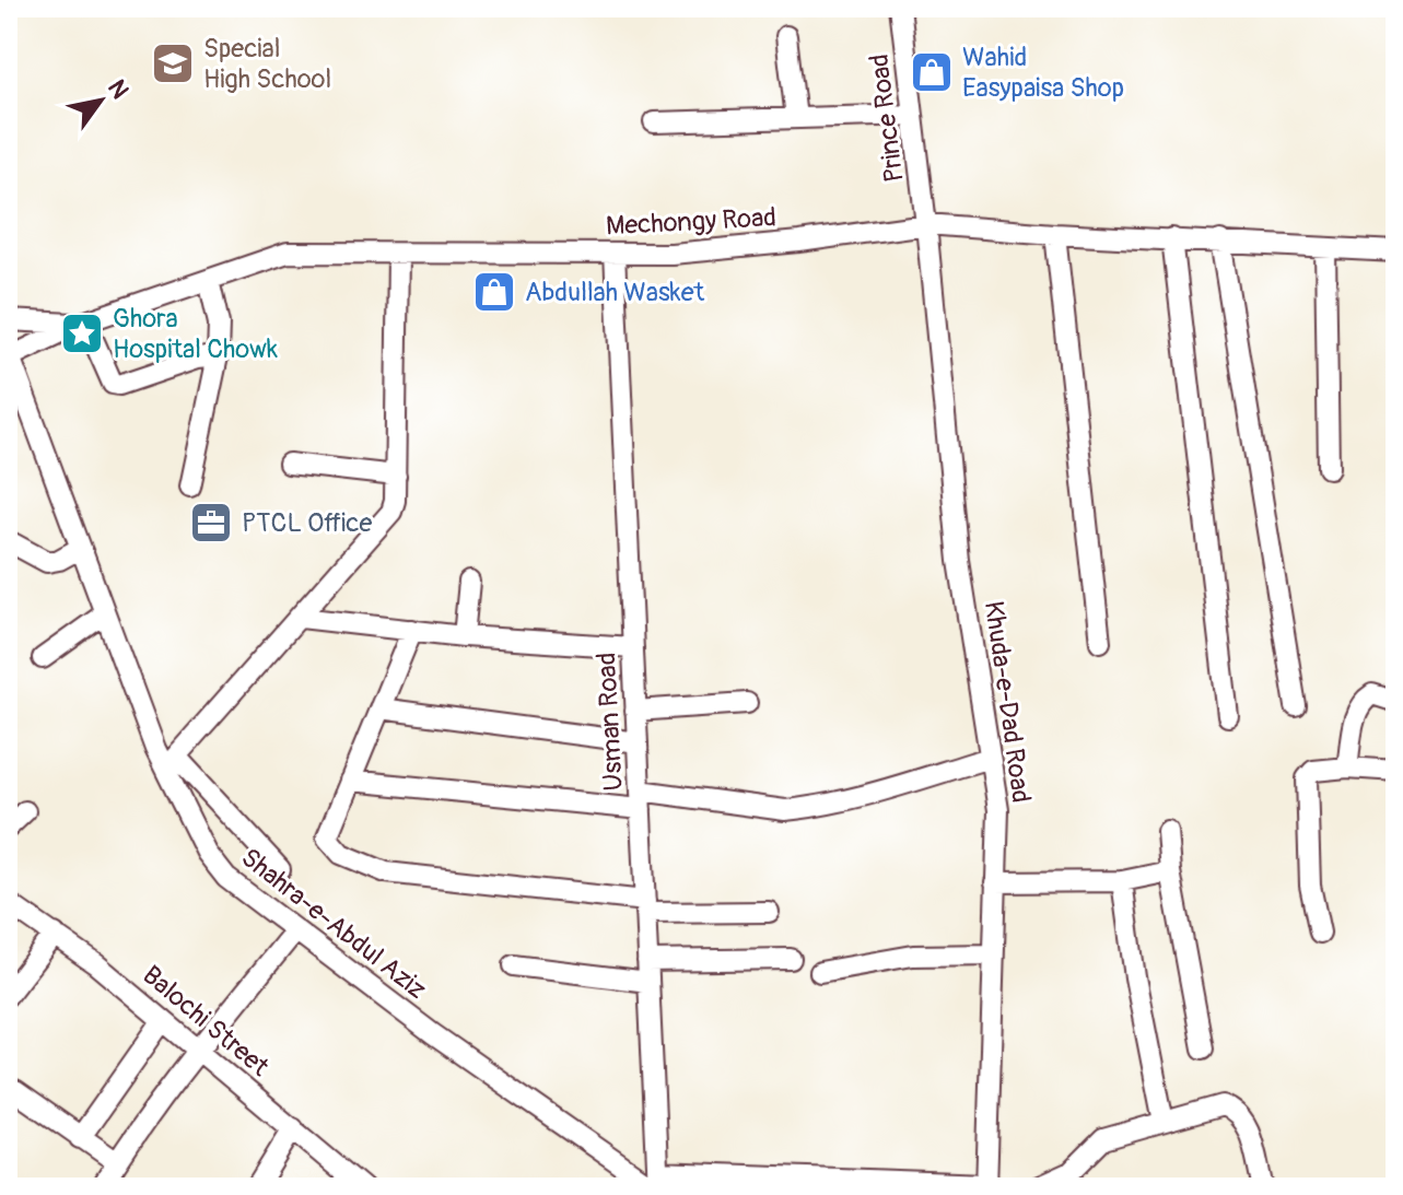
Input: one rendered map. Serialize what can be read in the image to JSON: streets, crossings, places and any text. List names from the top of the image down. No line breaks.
{"streets":{"street":["Prince Road","Mechongy Road","Khuda-e-Dad Road","Usman Road","Shahra-e-Abdul Aziz","Balochi Street"]},"crossings":[["Prince Road","Mechongy Road"],["Prince Road","Khuda-e-Dad Road"],["Mechongy Road","Khuda-e-Dad Road"],["Mechongy Road","Usman Road"],["Mechongy Road","Shahra-e-Abdul Aziz"],["Usman Road","Shahra-e-Abdul Aziz"]],"places":{"school or university":["Special High School"],"shop":["Wahid Easypaisa Shop","Abdullah Wasket"],"place":["Ghora Hospital Chowk"],"office":["PTCL Office"]},"north":"top right"}
